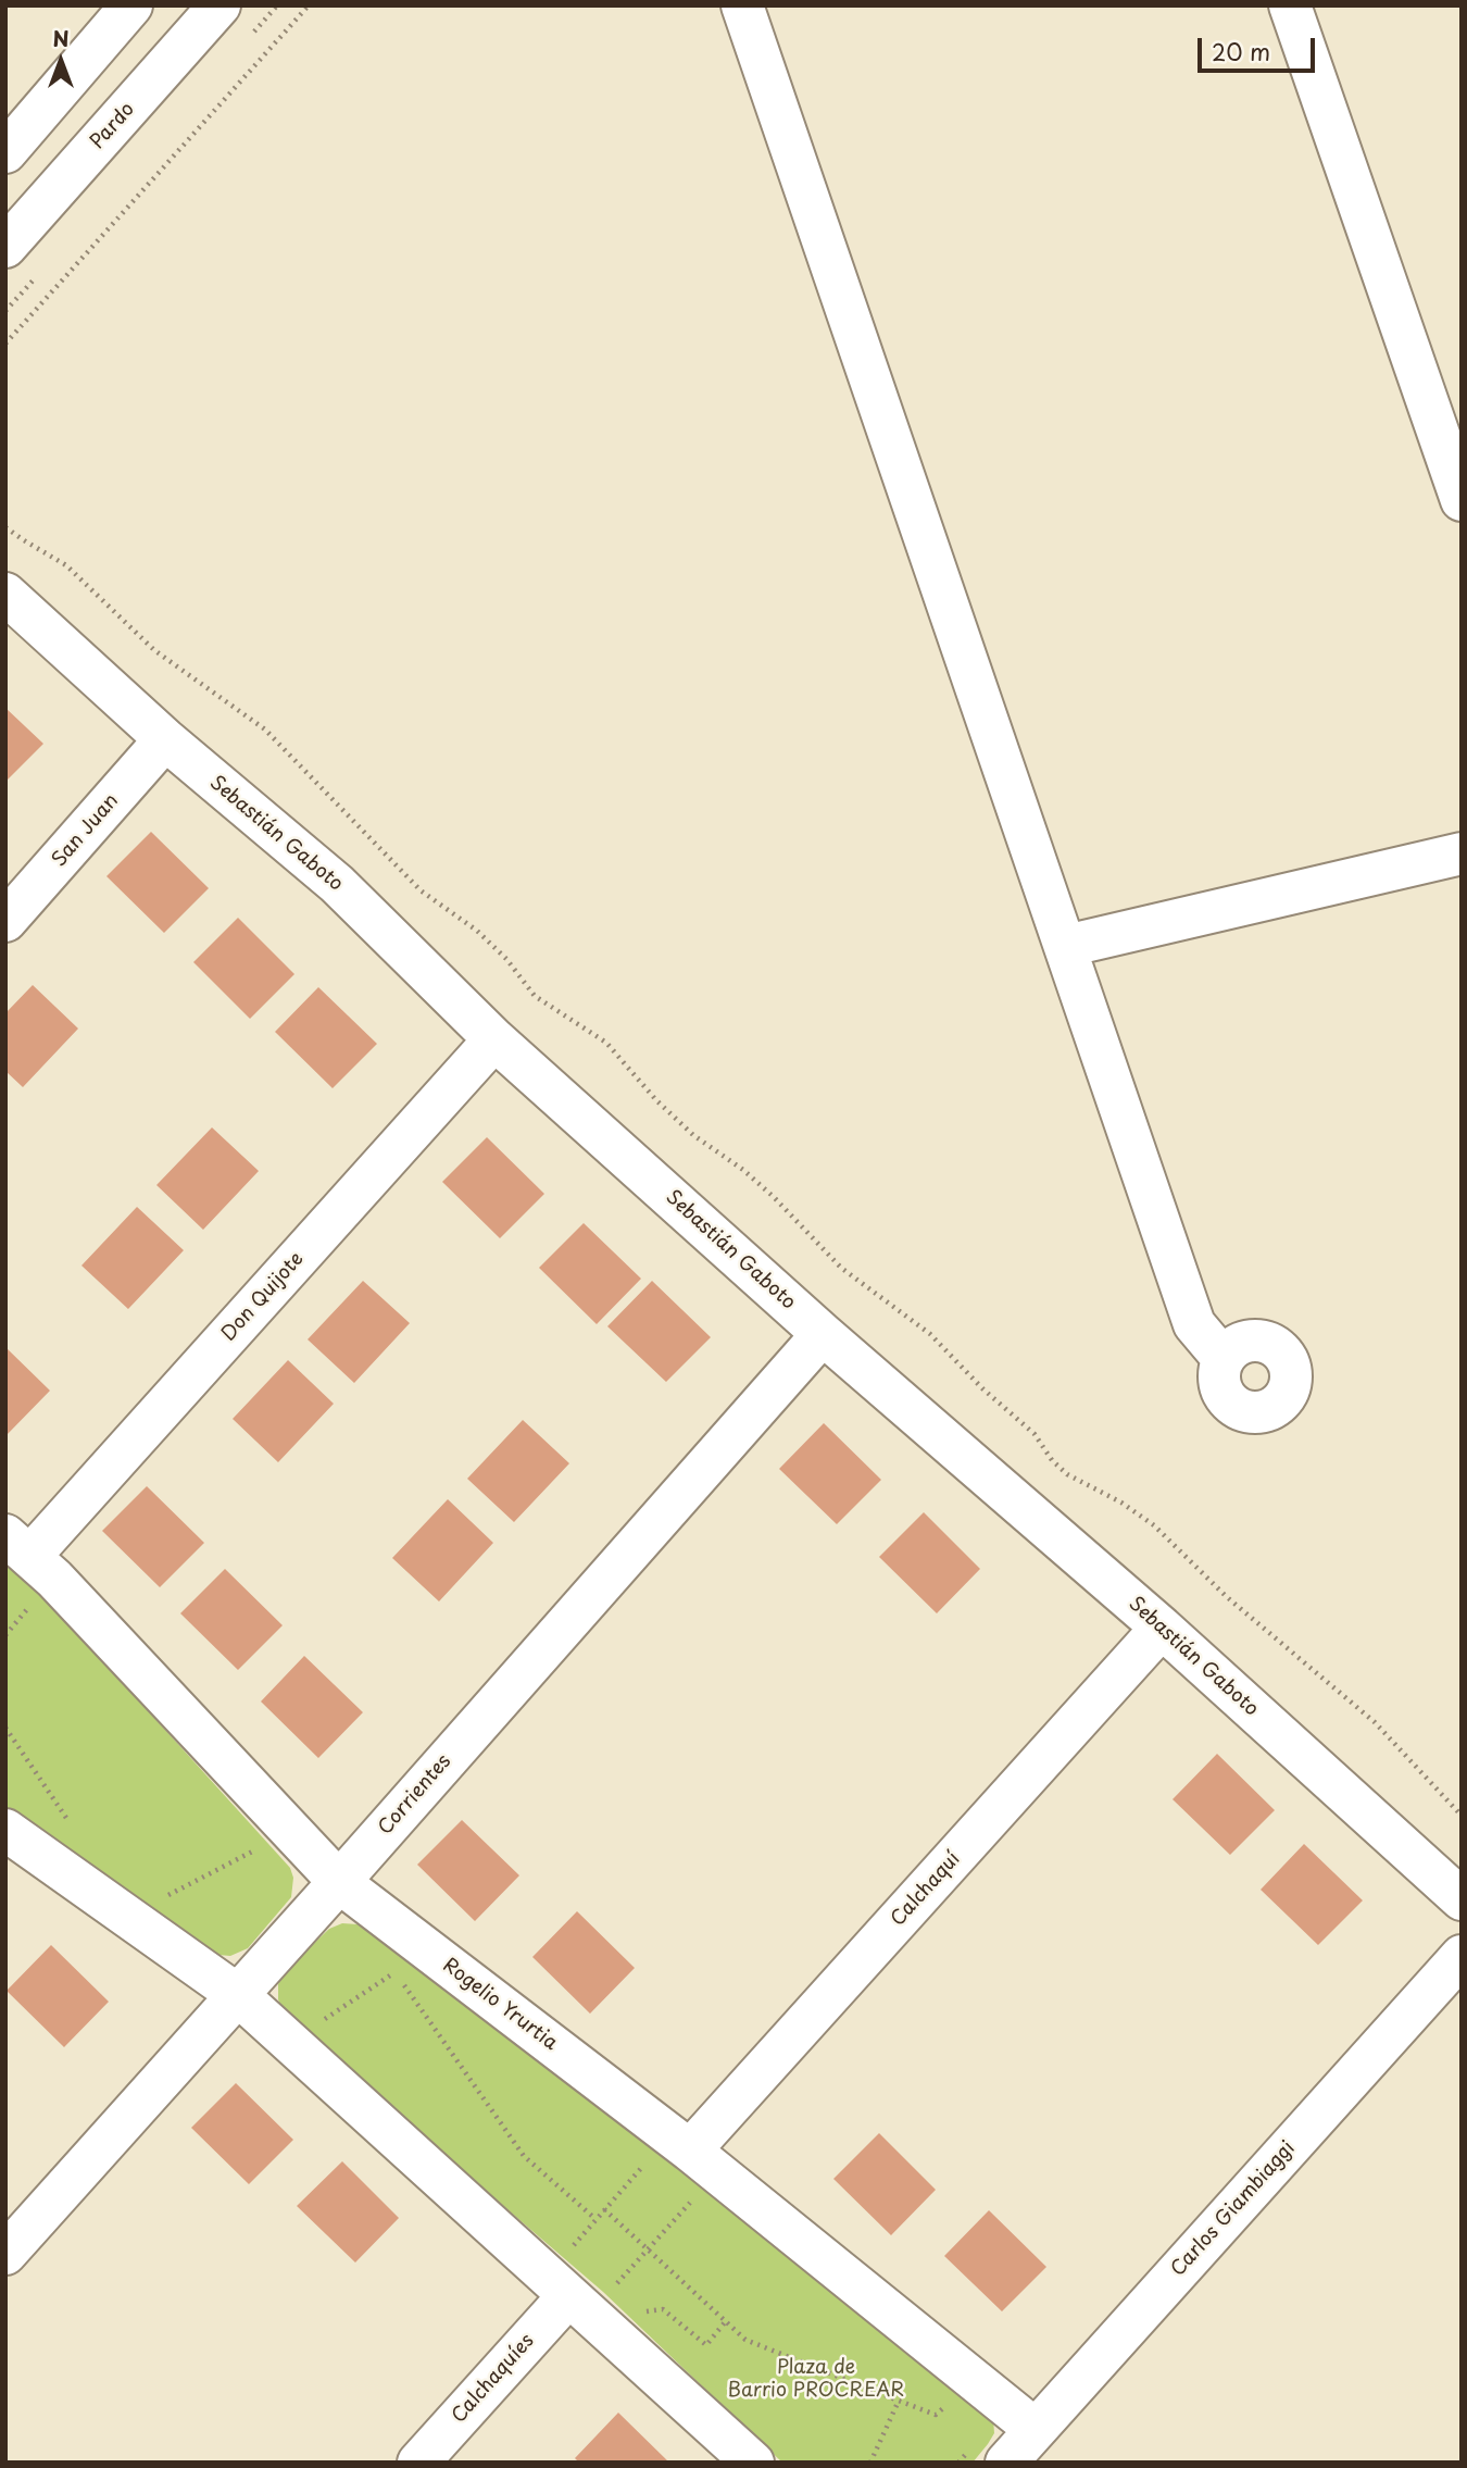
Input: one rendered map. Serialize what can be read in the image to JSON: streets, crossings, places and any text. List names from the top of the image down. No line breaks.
{"streets":{"street":["Pardo","San Juan","Sebastián Gaboto","Don Quijote","Corrientes","Calchaquí","Rogelio Yrurtia","Carlos Giambiaggi","Calchaquíes"]},"crossings":[["San Juan","Sebastián Gaboto"],["Sebastián Gaboto","Don Quijote"],["Sebastián Gaboto","Corrientes"],["Sebastián Gaboto","Calchaquí"],["Don Quijote","Rogelio Yrurtia"],["Corrientes","Rogelio Yrurtia"],["Calchaquí","Rogelio Yrurtia"],["Rogelio Yrurtia","Carlos Giambiaggi"]],"parks":["Plaza de Barrio PROCREAR"],"scale_bar":"20 m","north":"top"}
